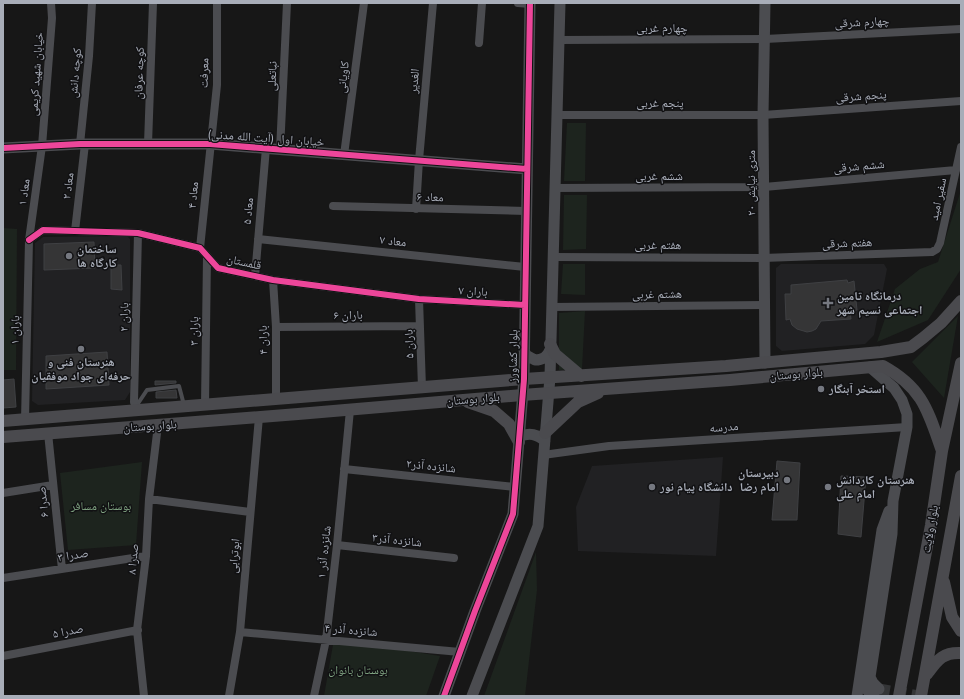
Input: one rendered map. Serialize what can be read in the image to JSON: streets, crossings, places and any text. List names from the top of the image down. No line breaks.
{"streets":{"main road":["بلوار بوستان","بلوار ولایت"],"street":["چهارم شرقی","چهارم غربی","کوچه دانش","کوچه عرفان","معرفت","خیابان شهید کریمی","نباتعلی","کاویانی","الغدیر","پنجم شرقی","پنجم غربی","خیابان اول (آیت الله مدنی)","ششم شرقی","ششم غربی","۲۰ متری نیایش","معاد ۲","معاد ۱","معاد ۴","معاد ۶","سفیر امید","معاد ۵","معاد ۷","هفتم شرقی","هفتم غربی","قلمستان","باران ۷","هشتم غربی","باران ۶","باران ۲","باران ۱","باران ۳","باران ۴","باران ۵","بلوار کشاورز","مدرسه","شانزده آذر۲","صدرا ۶","شانزده آذر۳","شانزده آذر ۱","صدرا ۳","ابوترابی","صدرا ۸","شانزده آذر ۴","صدرا ۵"]},"crossings":[["چهارم شرقی","چهارم غربی"],["چهارم شرقی","۲۰ متری نیایش"],["چهارم غربی","۲۰ متری نیایش"],["کوچه دانش","خیابان اول (آیت الله مدنی)"],["کوچه دانش","معاد ۲"],["کوچه عرفان","خیابان اول (آیت الله مدنی)"],["معرفت","خیابان اول (آیت الله مدنی)"],["معرفت","معاد ۴"],["خیابان شهید کریمی","خیابان اول (آیت الله مدنی)"],["خیابان شهید کریمی","معاد ۱"],["نباتعلی","خیابان اول (آیت الله مدنی)"],["کاویانی","خیابان اول (آیت الله مدنی)"],["الغدیر","خیابان اول (آیت الله مدنی)"],["الغدیر","معاد ۶"],["پنجم شرقی","پنجم غربی"],["پنجم شرقی","۲۰ متری نیایش"],["پنجم غربی","۲۰ متری نیایش"],["خیابان اول (آیت الله مدنی)","معاد ۲"],["خیابان اول (آیت الله مدنی)","معاد ۱"],["خیابان اول (آیت الله مدنی)","معاد ۴"],["خیابان اول (آیت الله مدنی)","معاد ۵"],["خیابان اول (آیت الله مدنی)","بلوار کشاورز"],["ششم شرقی","ششم غربی"],["ششم شرقی","۲۰ متری نیایش"],["ششم شرقی","سفیر امید"],["ششم غربی","۲۰ متری نیایش"],["۲۰ متری نیایش","هفتم شرقی"],["۲۰ متری نیایش","هفتم غربی"],["۲۰ متری نیایش","هشتم غربی"],["۲۰ متری نیایش","بلوار بوستان"],["معاد ۱","باران ۱"],["معاد ۴","قلمستان"],["معاد ۶","بلوار کشاورز"],["سفیر امید","هفتم شرقی"],["معاد ۵","معاد ۷"],["معاد ۵","قلمستان"],["معاد ۷","بلوار کشاورز"],["هفتم شرقی","هفتم غربی"],["قلمستان","باران ۷"],["قلمستان","باران ۳"],["قلمستان","باران ۴"],["قلمستان","باران ۵"],["باران ۷","باران ۵"],["باران ۷","بلوار کشاورز"],["باران ۶","باران ۴"],["باران ۶","باران ۵"],["باران ۲","بلوار بوستان"],["باران ۱","بلوار بوستان"],["باران ۳","بلوار بوستان"],["باران ۴","بلوار بوستان"],["باران ۵","بلوار بوستان"],["بلوار کشاورز","بلوار بوستان"],["بلوار کشاورز","شانزده آذر۲"],["بلوار کشاورز","شانزده آذر ۴"],["بلوار بوستان","صدرا ۶"],["بلوار بوستان","شانزده آذر ۱"],["بلوار بوستان","ابوترابی"],["بلوار بوستان","صدرا ۸"],["شانزده آذر۲","شانزده آذر ۱"],["صدرا ۶","صدرا ۳"],["شانزده آذر۳","شانزده آذر ۱"],["شانزده آذر ۱","شانزده آذر ۴"],["صدرا ۳","صدرا ۸"],["ابوترابی","شانزده آذر ۴"],["صدرا ۸","صدرا ۵"]],"parks":["بوستان مسافر","بوستان بانوان"],"places":{"other":["ساختمان کارگاه ها","هنرستان فنی و حرفه‌ای جواد موفقیان","استخر آبنگار","دبیرستان امام رضا","دانشگاه پیام نور","هنرستان کاردانش امام علی"],"health":["درمانگاه تامین اجتماعی نسیم شهر"]}}
